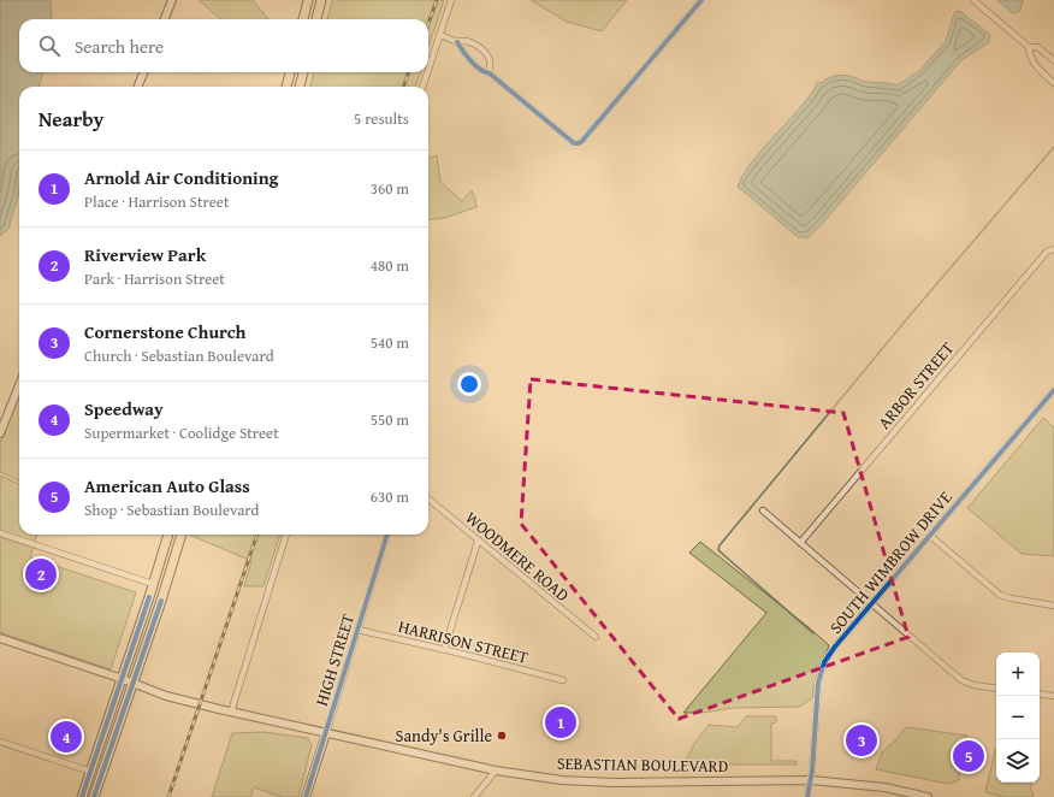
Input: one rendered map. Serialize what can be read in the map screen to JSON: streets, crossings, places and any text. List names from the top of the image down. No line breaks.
{"streets":{"main road":["HIGH STREET","SEBASTIAN BOULEVARD"],"street":["ARBOR STREET","WOODMERE ROAD","SOUTH WIMBROW DRIVE","HARRISON STREET"]},"crossings":[["SOUTH WIMBROW DRIVE","SEBASTIAN BOULEVARD"],["HARRISON STREET","HIGH STREET"],["HIGH STREET","SEBASTIAN BOULEVARD"]],"places":["Sandy's Grille"],"page":{"search":"Search here","heading":["Nearby","5 results"],"list":[{"mark":"1","name":"Arnold Air Conditioning","note":"Place · Harrison Street","value":"360 m"},{"mark":"2","name":"Riverview Park","note":"Park · Harrison Street","value":"480 m"},{"mark":"3","name":"Cornerstone Church","note":"Church · Sebastian Boulevard","value":"540 m"},{"mark":"4","name":"Speedway","note":"Supermarket · Coolidge Street","value":"550 m"},{"mark":"5","name":"American Auto Glass","note":"Shop · Sebastian Boulevard","value":"630 m"}],"pins":["2","1","4","3","5"],"map_buttons":["+","−"]}}
